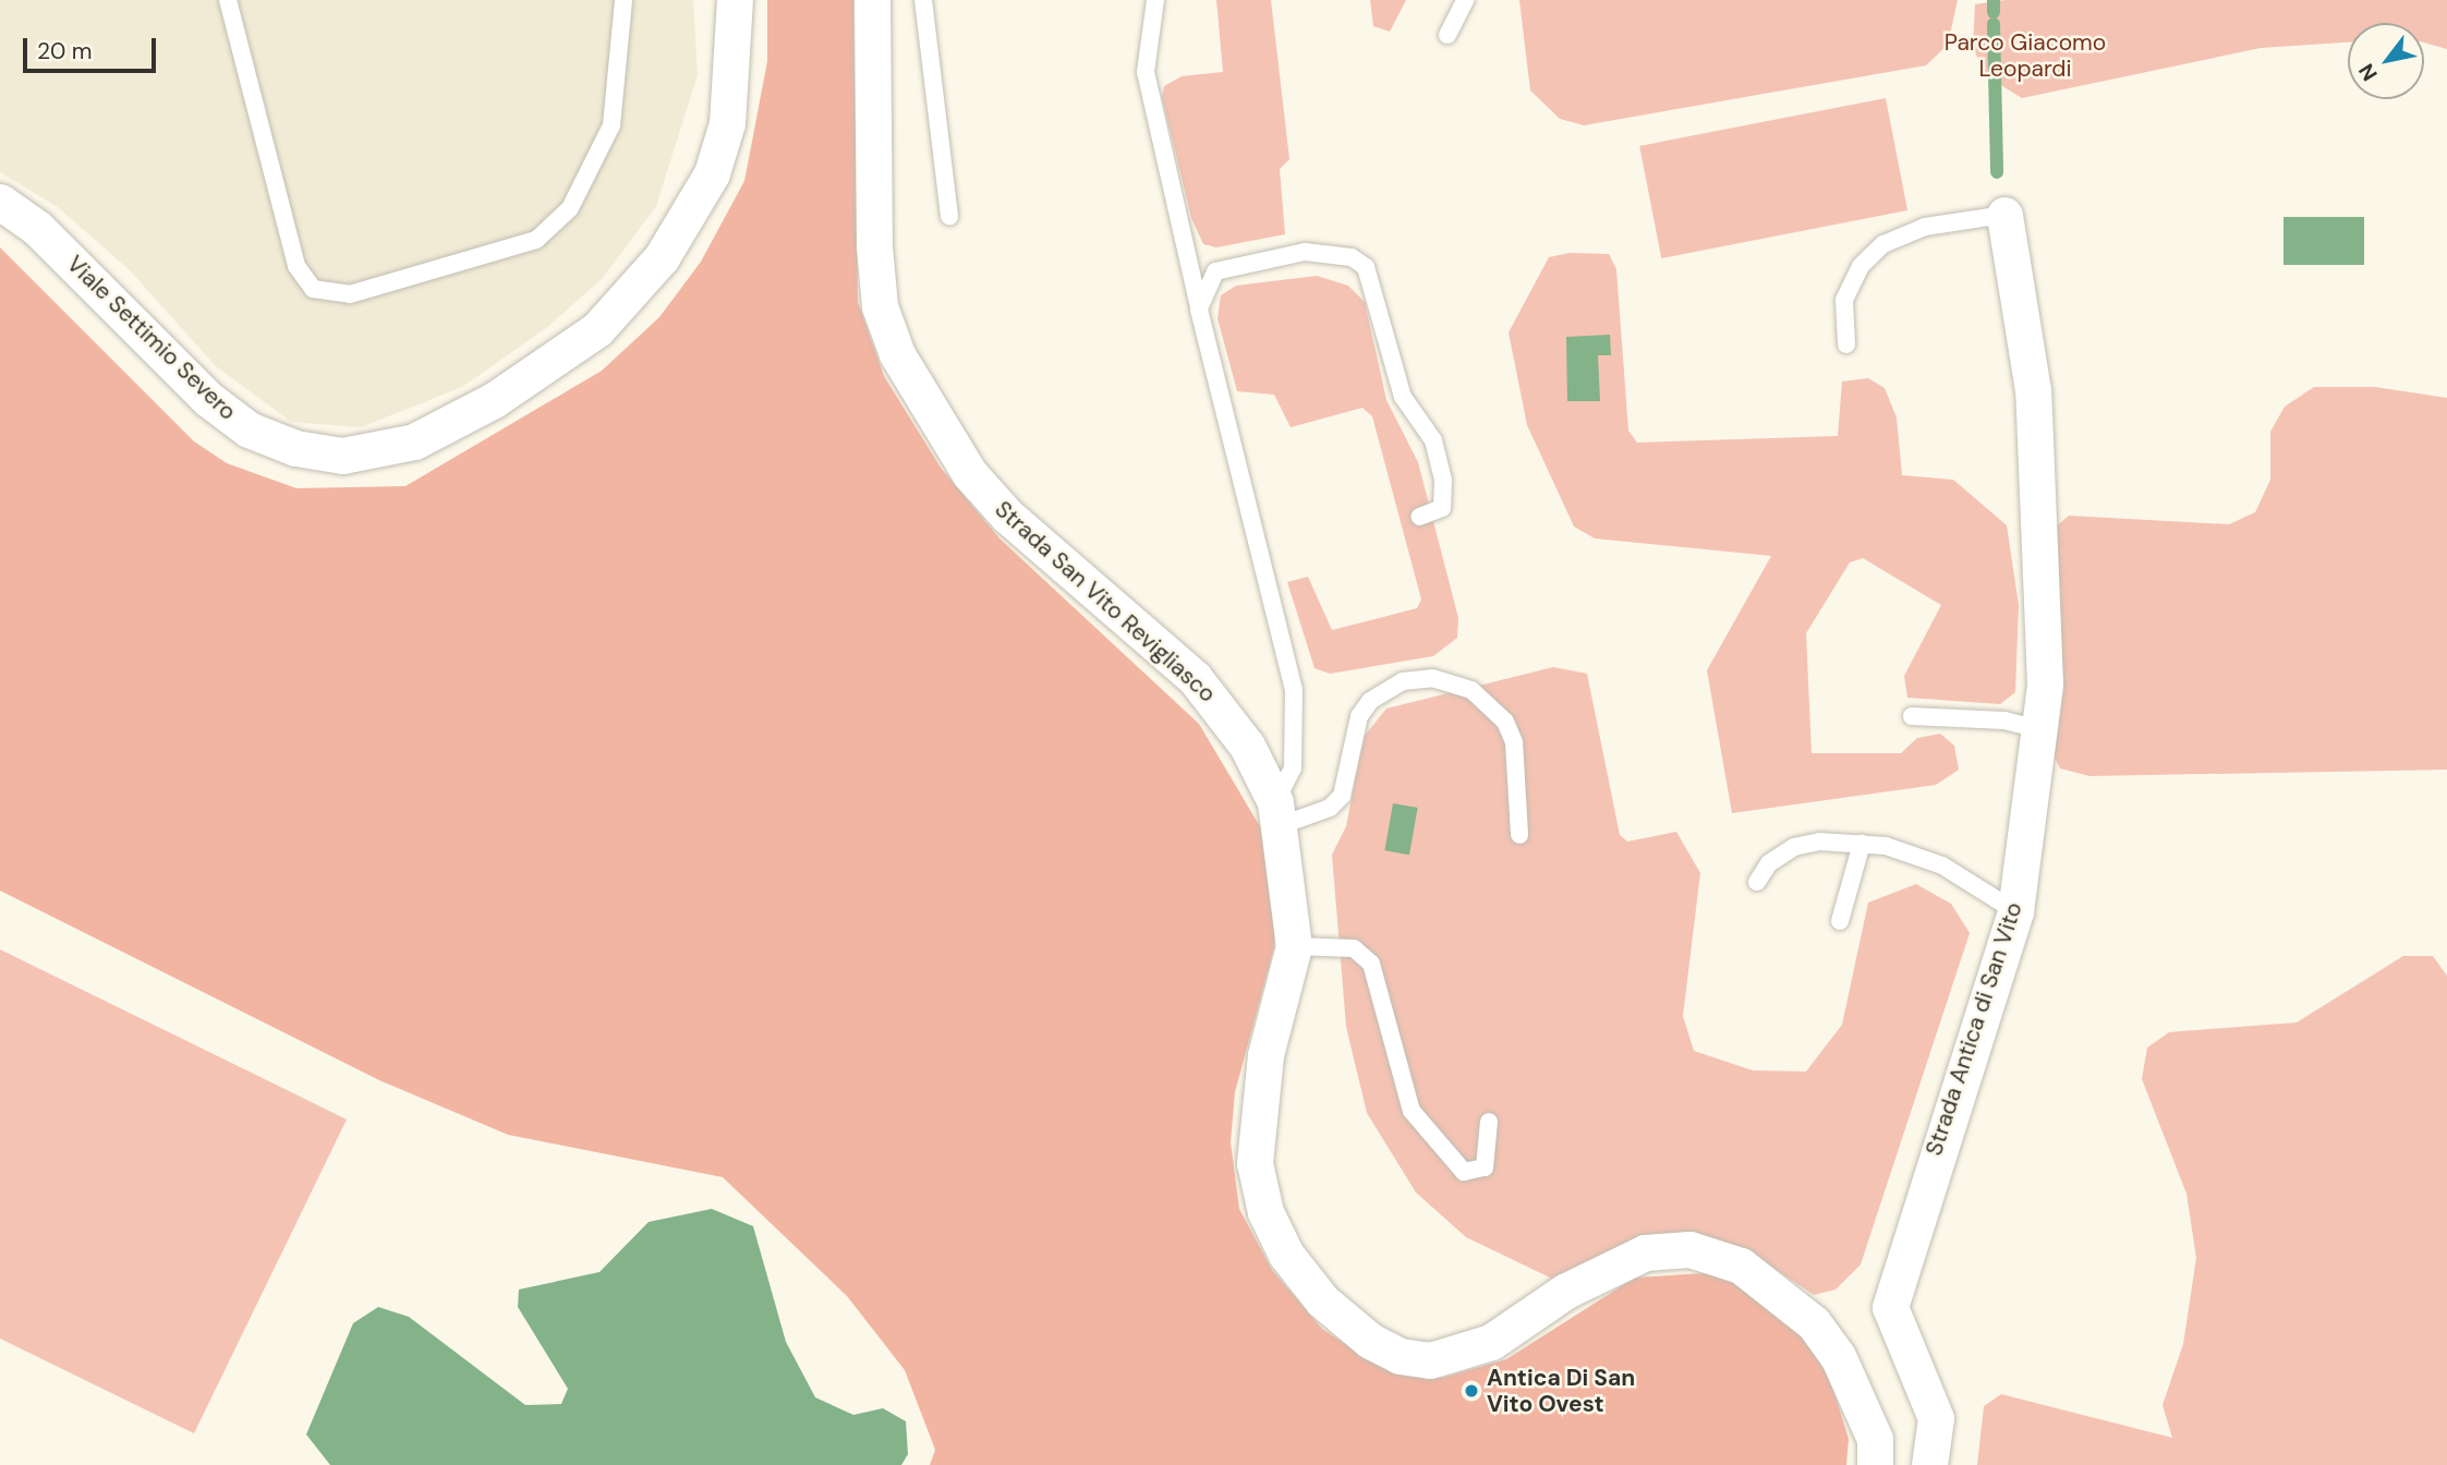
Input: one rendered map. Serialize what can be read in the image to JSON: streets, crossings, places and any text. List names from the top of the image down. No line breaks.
{"streets":{"street":["Viale Settimio Severo","Strada San Vito Revigliasco","Strada Antica di San Vito"]},"parks":["Parco Giacomo Leopardi"],"places":["Antica Di San Vito Ovest"],"scale_bar":"20 m","north":"bottom left"}
